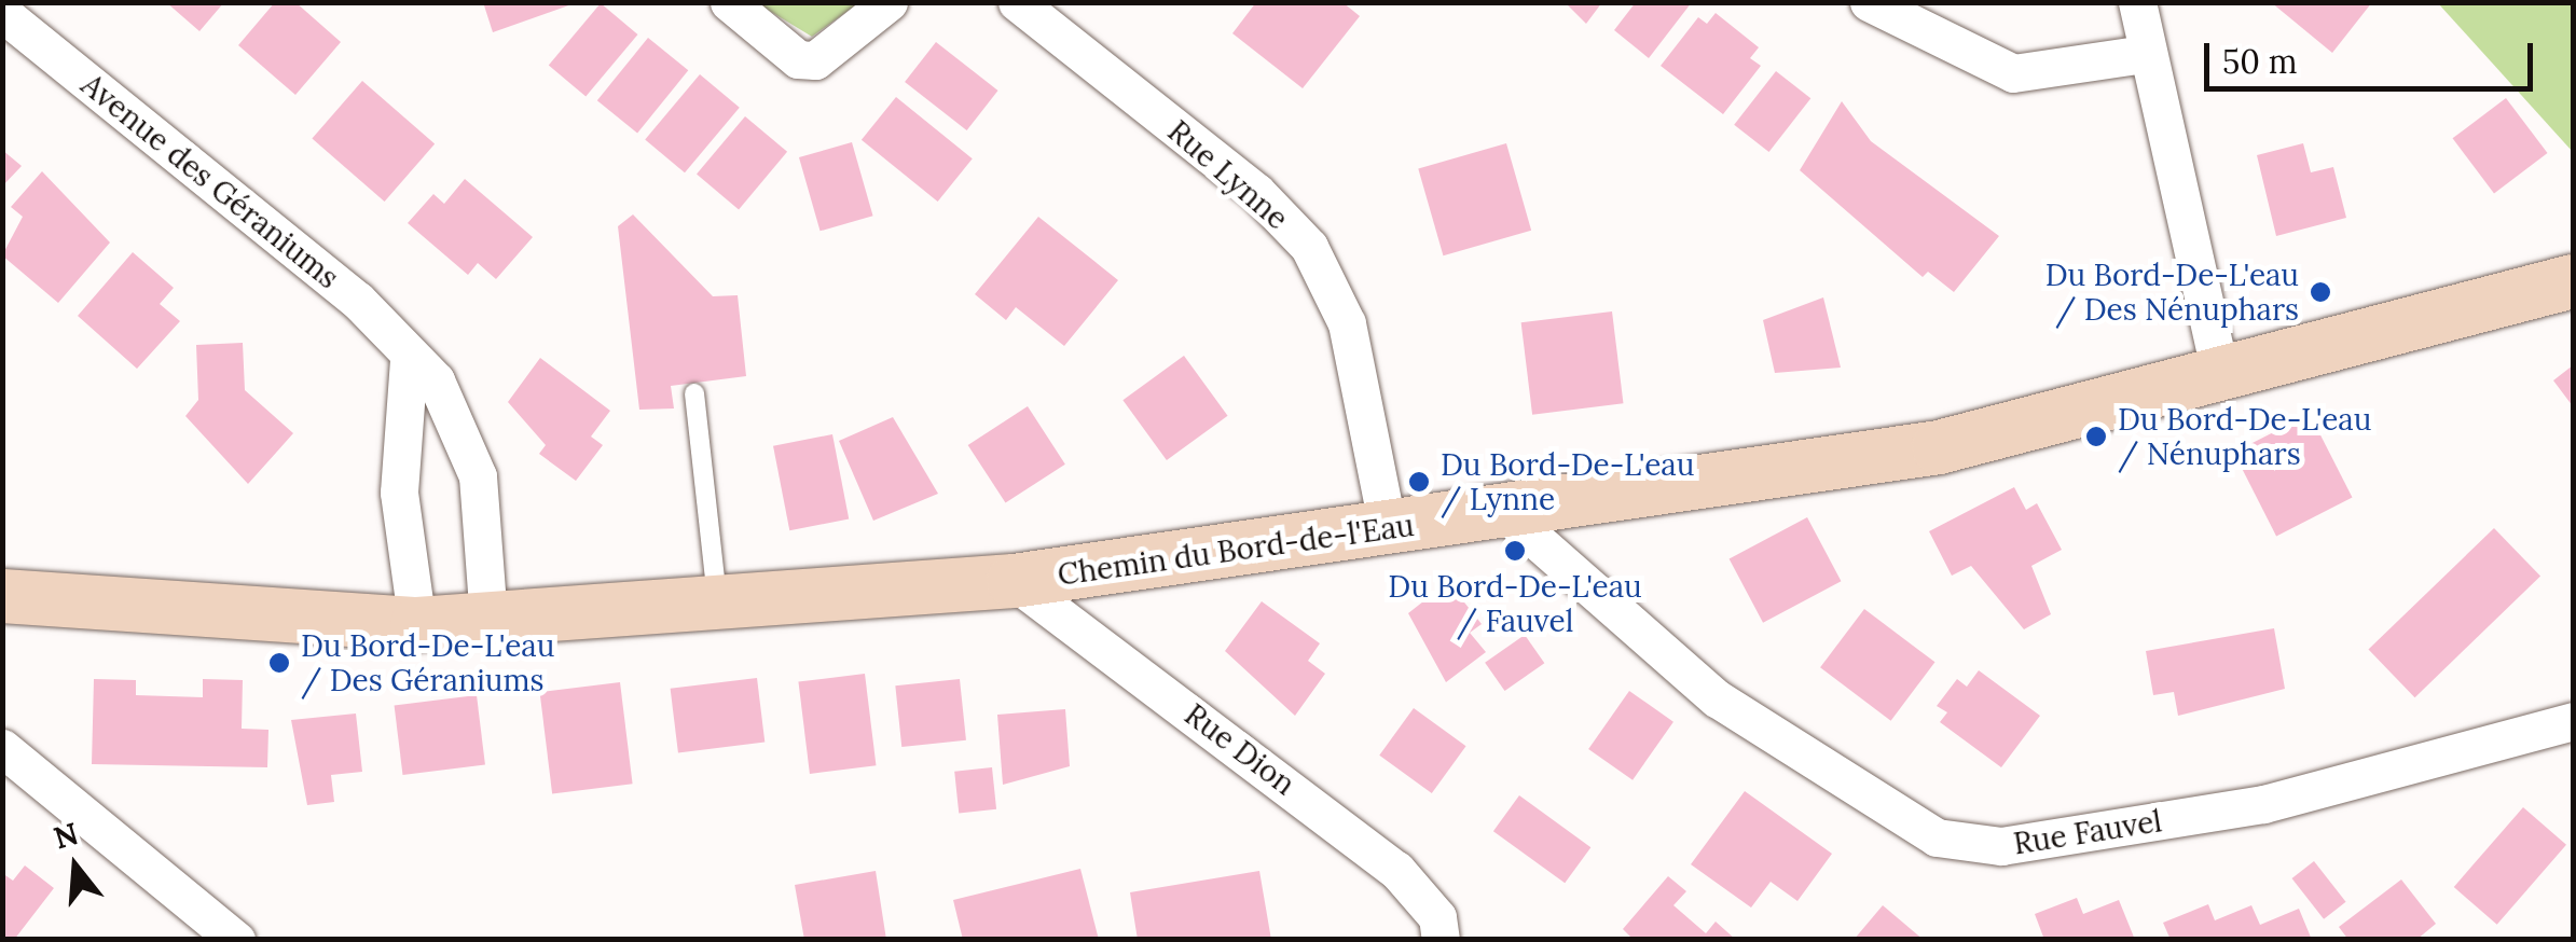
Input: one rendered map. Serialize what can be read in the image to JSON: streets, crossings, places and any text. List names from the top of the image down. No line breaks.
{"streets":{"street":["Rue Lynne","Avenue des Géraniums","Chemin du Bord-de-l'Eau","Rue Dion","Rue Fauvel"]},"crossings":[["Rue Lynne","Chemin du Bord-de-l'Eau"],["Avenue des Géraniums","Chemin du Bord-de-l'Eau"],["Chemin du Bord-de-l'Eau","Rue Dion"],["Chemin du Bord-de-l'Eau","Rue Fauvel"]],"places":["Du Bord-De-L'eau / Des Nénuphars","Du Bord-De-L'eau / Nénuphars","Du Bord-De-L'eau / Lynne","Du Bord-De-L'eau / Fauvel","Du Bord-De-L'eau / Des Géraniums"],"scale_bar":"50 m","north":"top"}
